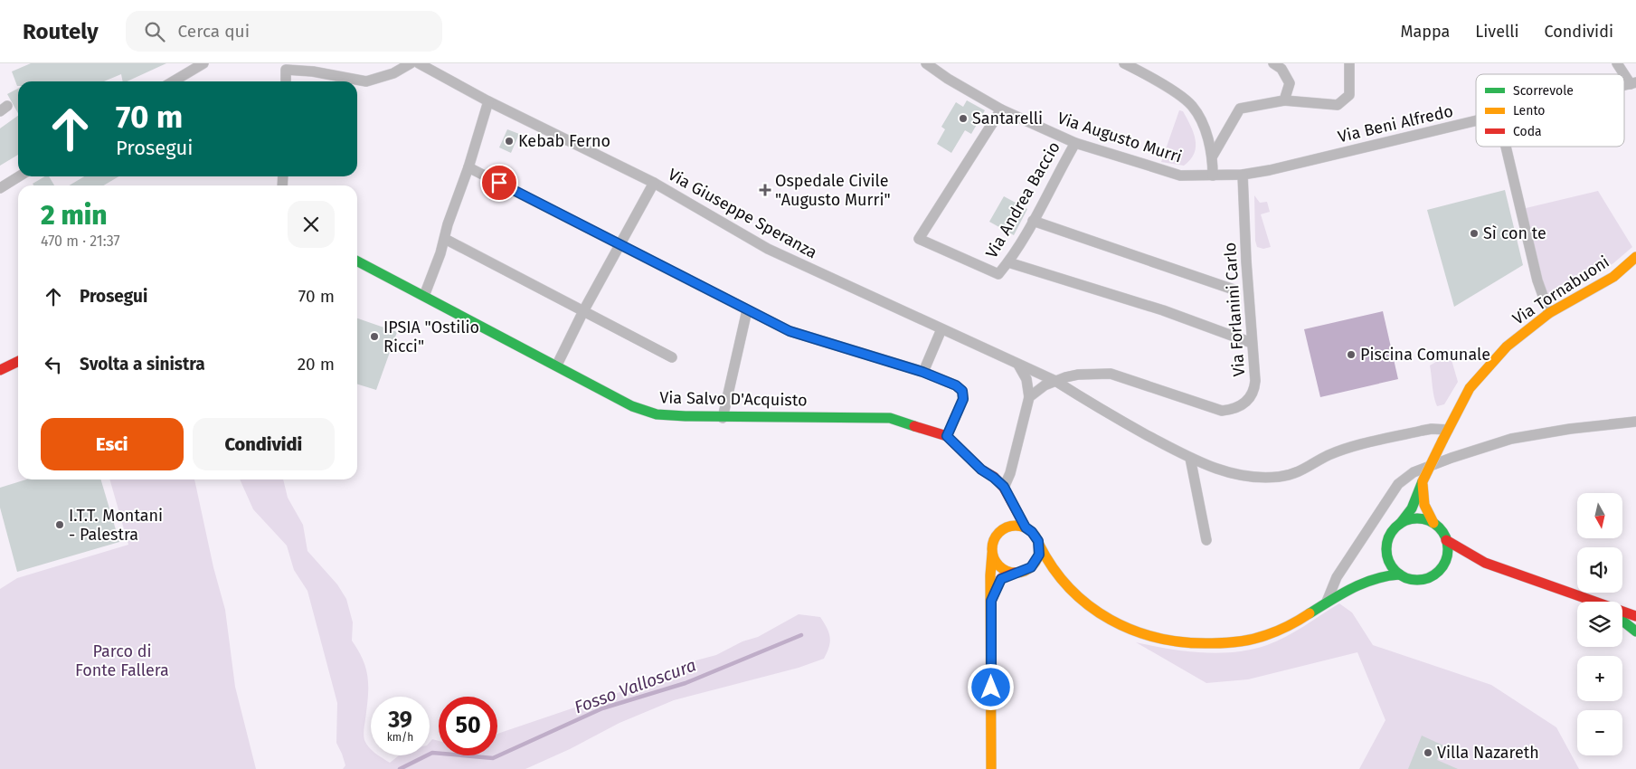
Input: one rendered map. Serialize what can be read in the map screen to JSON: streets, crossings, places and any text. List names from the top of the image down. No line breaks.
{"streets":{"main road":["Via Tornabuoni","Via Salvo D'Acquisto"],"street":["Via Beni Alfredo","Via Augusto Murri","Via Andrea Baccio","Via Giuseppe Speranza","Via Forlanini Carlo"]},"crossings":[["Via Beni Alfredo","Via Augusto Murri"],["Via Beni Alfredo","Via Forlanini Carlo"],["Via Augusto Murri","Via Andrea Baccio"],["Via Giuseppe Speranza","Via Tornabuoni"],["Via Giuseppe Speranza","Via Forlanini Carlo"]],"water":["Fosso Valloscura"],"parks":["Parco di Fonte Fallera"],"places":{"other":["Santarelli","Kebab Ferno","Sì con te","IPSIA \"Ostilio Ricci\"","Piscina Comunale","I.T.T. Montani - Palestra","Villa Nazareth"],"health":["Ospedale Civile \"Augusto Murri\""]},"legend":["Scorrevole","Lento","Coda"],"north":"bottom","page":{"header":"Routely","search":"Cerca qui","nav":["Mappa","Livelli","Condividi"],"turn":["70 m","Prosegui"],"heading":["2 min","470 m · 21:37"],"list":[{"name":"Prosegui","value":"70 m"},{"name":"Svolta a sinistra","value":"20 m"}],"buttons":["Esci","Condividi"],"map_buttons":["+","−"],"speed":"39 km/h","limit":"50"}}
